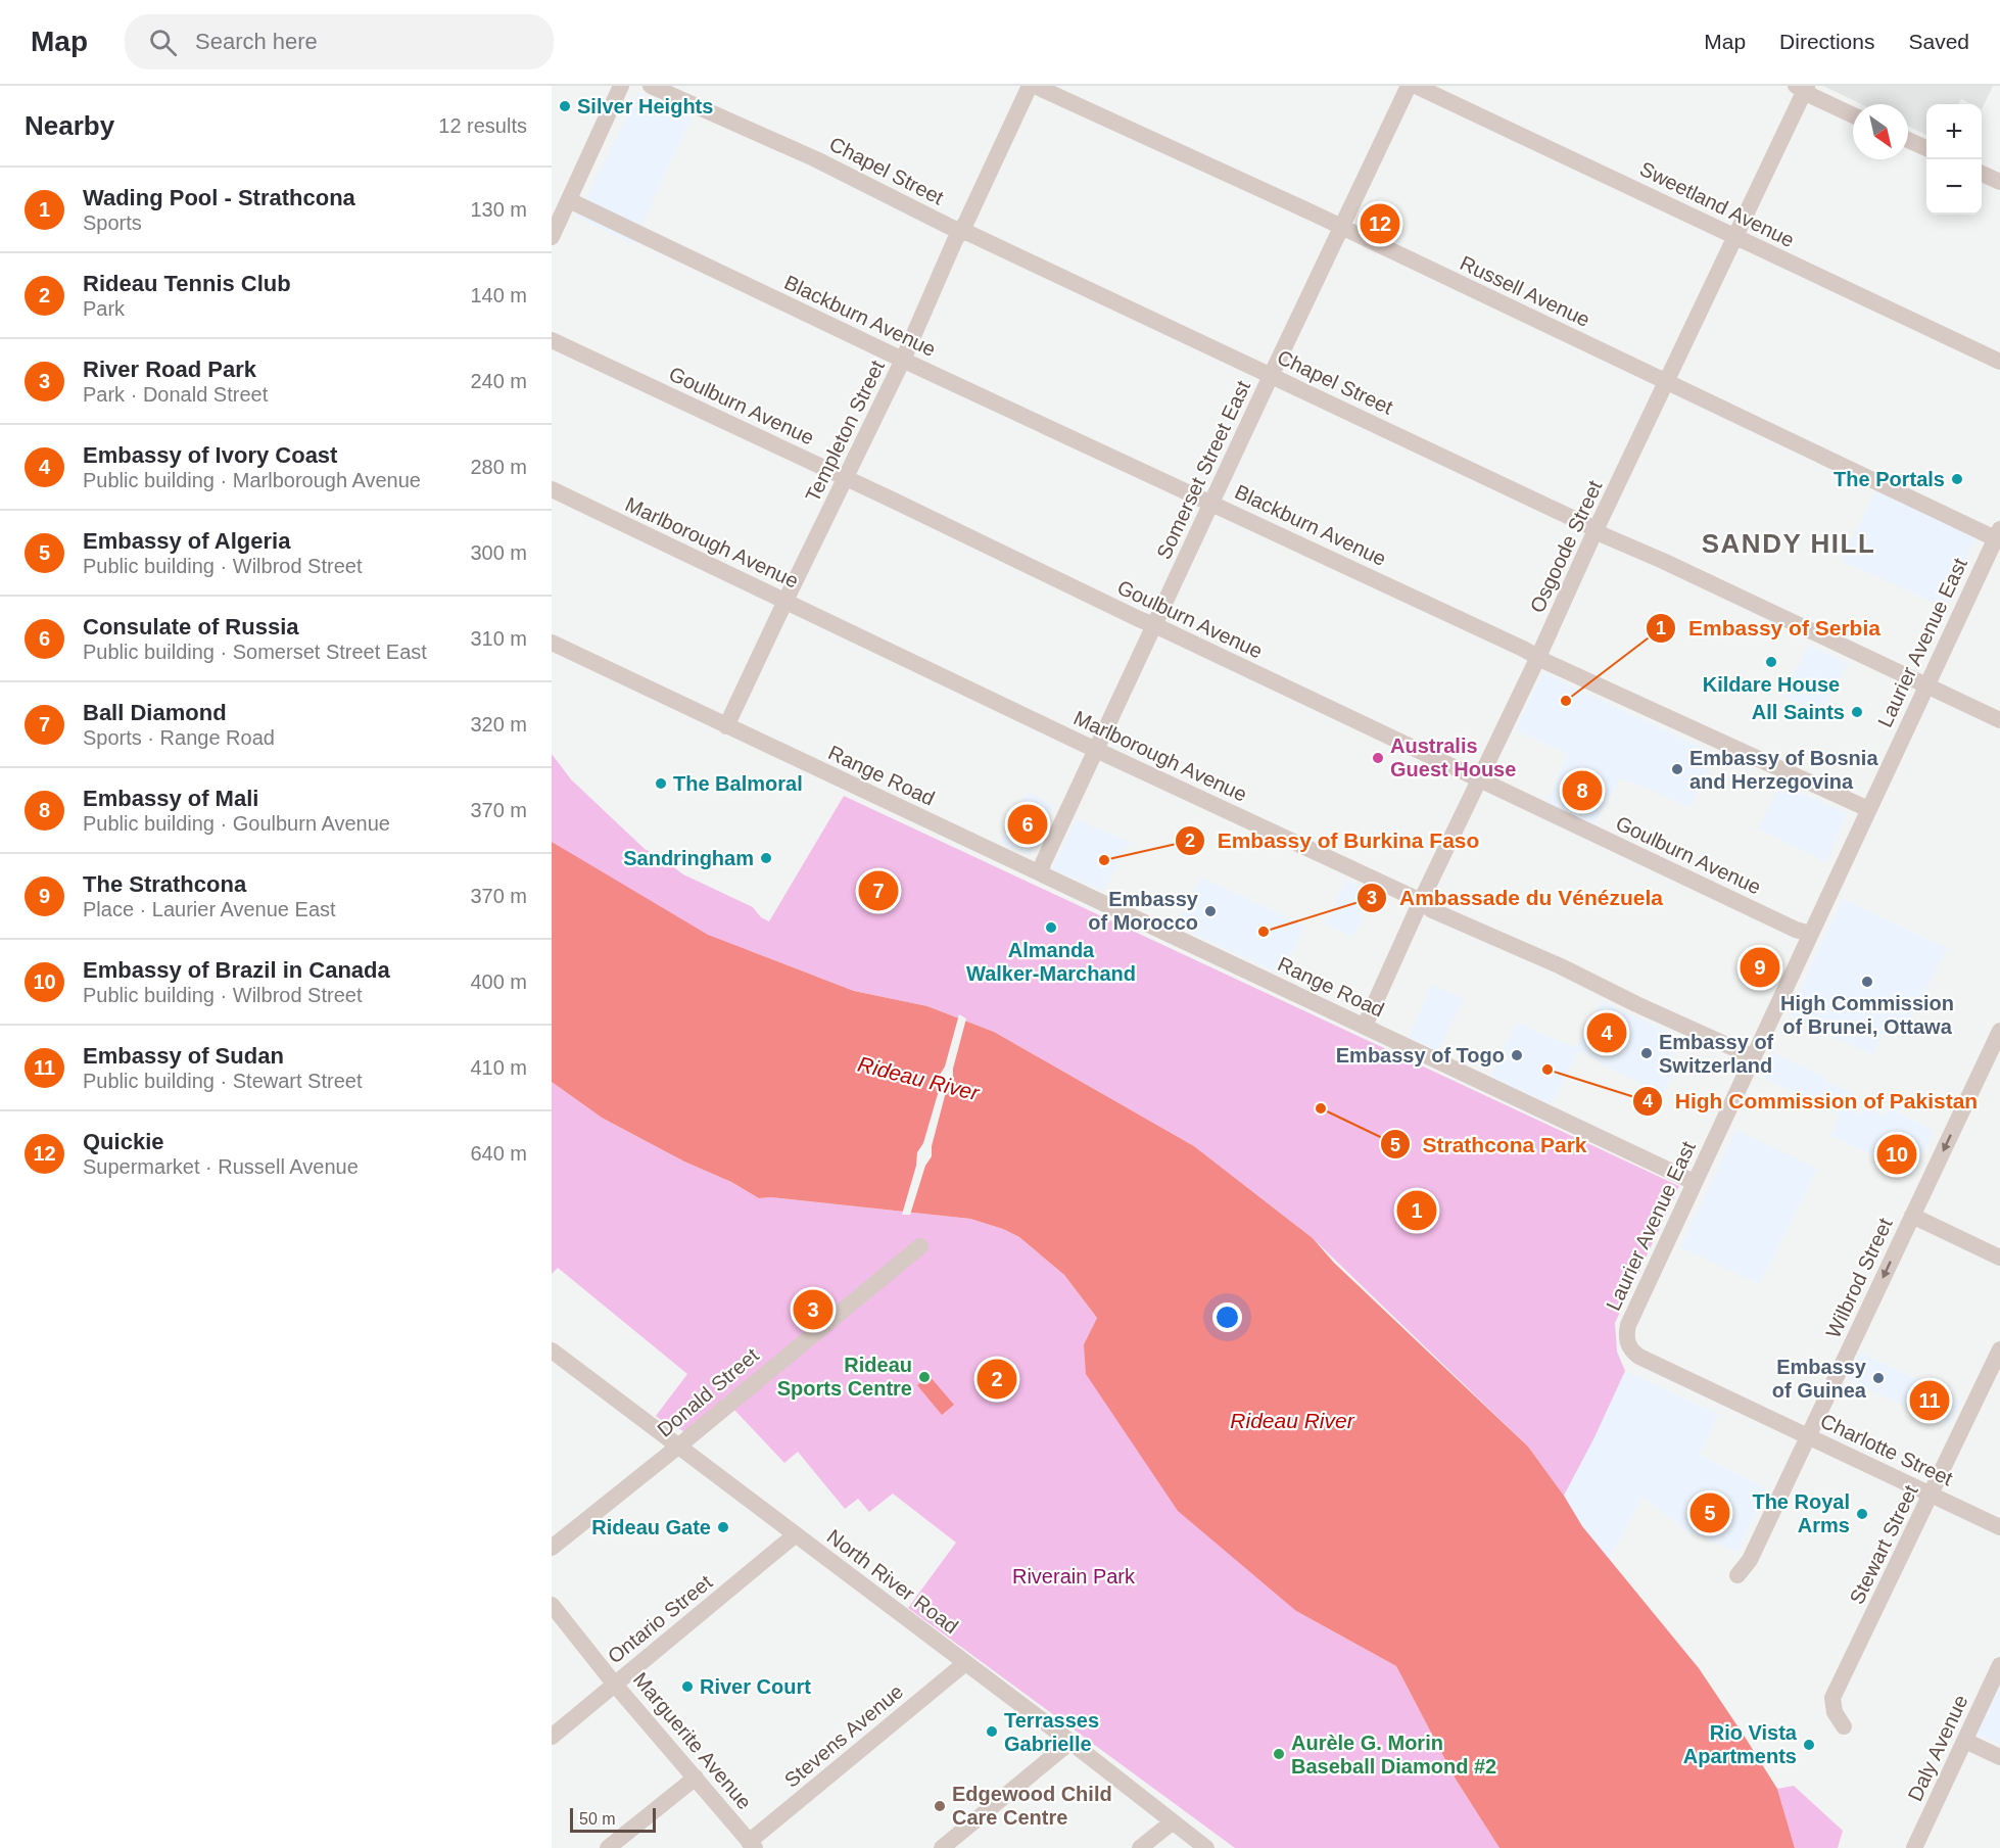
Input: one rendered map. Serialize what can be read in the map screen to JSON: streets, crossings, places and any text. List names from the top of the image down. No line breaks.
{"streets":{"street":["Chapel Street","Sweetland Avenue","Russell Avenue","Blackburn Avenue","Goulburn Avenue","Templeton Street","Somerset Street East","Marlborough Avenue","Osgoode Street","Laurier Avenue East","Range Road","Wilbrod Street","Donald Street","Charlotte Street","Stewart Street","North River Road","Ontario Street","Stevens Avenue","Marguerite Avenue","Daly Avenue"]},"crossings":[["Chapel Street","Templeton Street"],["Chapel Street","Somerset Street East"],["Chapel Street","Osgoode Street"],["Chapel Street","Laurier Avenue East"],["Sweetland Avenue","Osgoode Street"],["Russell Avenue","Somerset Street East"],["Russell Avenue","Osgoode Street"],["Russell Avenue","Laurier Avenue East"],["Blackburn Avenue","Templeton Street"],["Blackburn Avenue","Somerset Street East"],["Blackburn Avenue","Osgoode Street"],["Blackburn Avenue","Laurier Avenue East"],["Goulburn Avenue","Templeton Street"],["Goulburn Avenue","Somerset Street East"],["Goulburn Avenue","Osgoode Street"],["Goulburn Avenue","Laurier Avenue East"],["Templeton Street","Marlborough Avenue"],["Templeton Street","Range Road"],["Somerset Street East","Marlborough Avenue"],["Somerset Street East","Range Road"],["Marlborough Avenue","Osgoode Street"],["Marlborough Avenue","Laurier Avenue East"],["Osgoode Street","Range Road"],["Laurier Avenue East","Range Road"],["Laurier Avenue East","Charlotte Street"],["Wilbrod Street","Charlotte Street"],["Donald Street","North River Road"],["Charlotte Street","Stewart Street"],["North River Road","Ontario Street"],["North River Road","Stevens Avenue"],["Ontario Street","Marguerite Avenue"],["Stevens Avenue","Marguerite Avenue"]],"one_way":["Wilbrod Street"],"districts":["SANDY HILL"],"water":["Rideau River"],"parks":["Riverain Park"],"places":["Silver Heights","The Portals","Kildare House","Embassy of Serbia","All Saints","Australis Guest House","Embassy of Bosnia and Herzegovina","The Balmoral","Sandringham","Embassy of Burkina Faso","Embassy of Morocco","Almanda Walker-Marchand","Ambassade du Vénézuela","High Commission of Brunei, Ottawa","Embassy of Switzerland","Embassy of Togo","High Commission of Pakistan","Strathcona Park","Rideau Sports Centre","Embassy of Guinea","The Royal Arms","Rideau Gate","River Court","Terrasses Gabrielle","Rio Vista Apartments","Aurèle G. Morin Baseball Diamond #2","Edgewood Child Care Centre"],"scale_bar":"50 m","north":"bottom right","page":{"header":"Map","search":"Search here","nav":["Map","Directions","Saved"],"heading":["Nearby","12 results"],"map_buttons":["+","−"],"list":[{"mark":"1","name":"Wading Pool - Strathcona","note":"Sports","value":"130 m"},{"mark":"2","name":"Rideau Tennis Club","note":"Park","value":"140 m"},{"mark":"3","name":"River Road Park","note":"Park · Donald Street","value":"240 m"},{"mark":"4","name":"Embassy of Ivory Coast","note":"Public building · Marlborough Avenue","value":"280 m"},{"mark":"5","name":"Embassy of Algeria","note":"Public building · Wilbrod Street","value":"300 m"},{"mark":"6","name":"Consulate of Russia","note":"Public building · Somerset Street East","value":"310 m"},{"mark":"7","name":"Ball Diamond","note":"Sports · Range Road","value":"320 m"},{"mark":"8","name":"Embassy of Mali","note":"Public building · Goulburn Avenue","value":"370 m"},{"mark":"9","name":"The Strathcona","note":"Place · Laurier Avenue East","value":"370 m"},{"mark":"10","name":"Embassy of Brazil in Canada","note":"Public building · Wilbrod Street","value":"400 m"},{"mark":"11","name":"Embassy of Sudan","note":"Public building · Stewart Street","value":"410 m"},{"mark":"12","name":"Quickie","note":"Supermarket · Russell Avenue","value":"640 m"}],"pins":["12","8","6","7","9","4","10","1","3","2","11","5"],"scale":"50 m"}}
